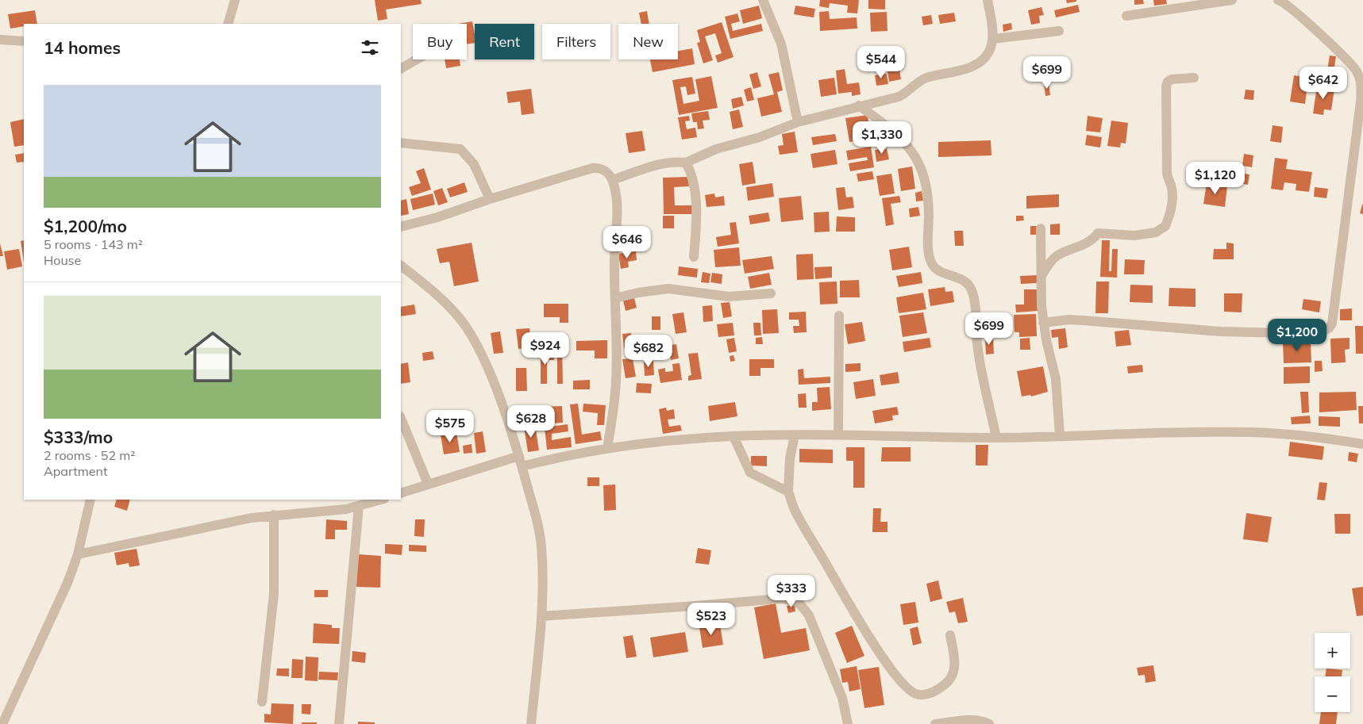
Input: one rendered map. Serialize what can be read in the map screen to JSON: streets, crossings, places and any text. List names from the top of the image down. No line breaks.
{"page":{"chip":["Buy","Rent","Filters","New"],"heading":"14 homes","price":["$544","$699","$642","$1,330","$1,120","$646","$699","$1,200","$924","$682","$628","$575","$333","$523"],"list":[{"name":"$1,200/mo","note":"5 rooms · 143 m² · House"},{"name":"$333/mo","note":"2 rooms · 52 m² · Apartment"}],"map_buttons":["+","−"]}}
